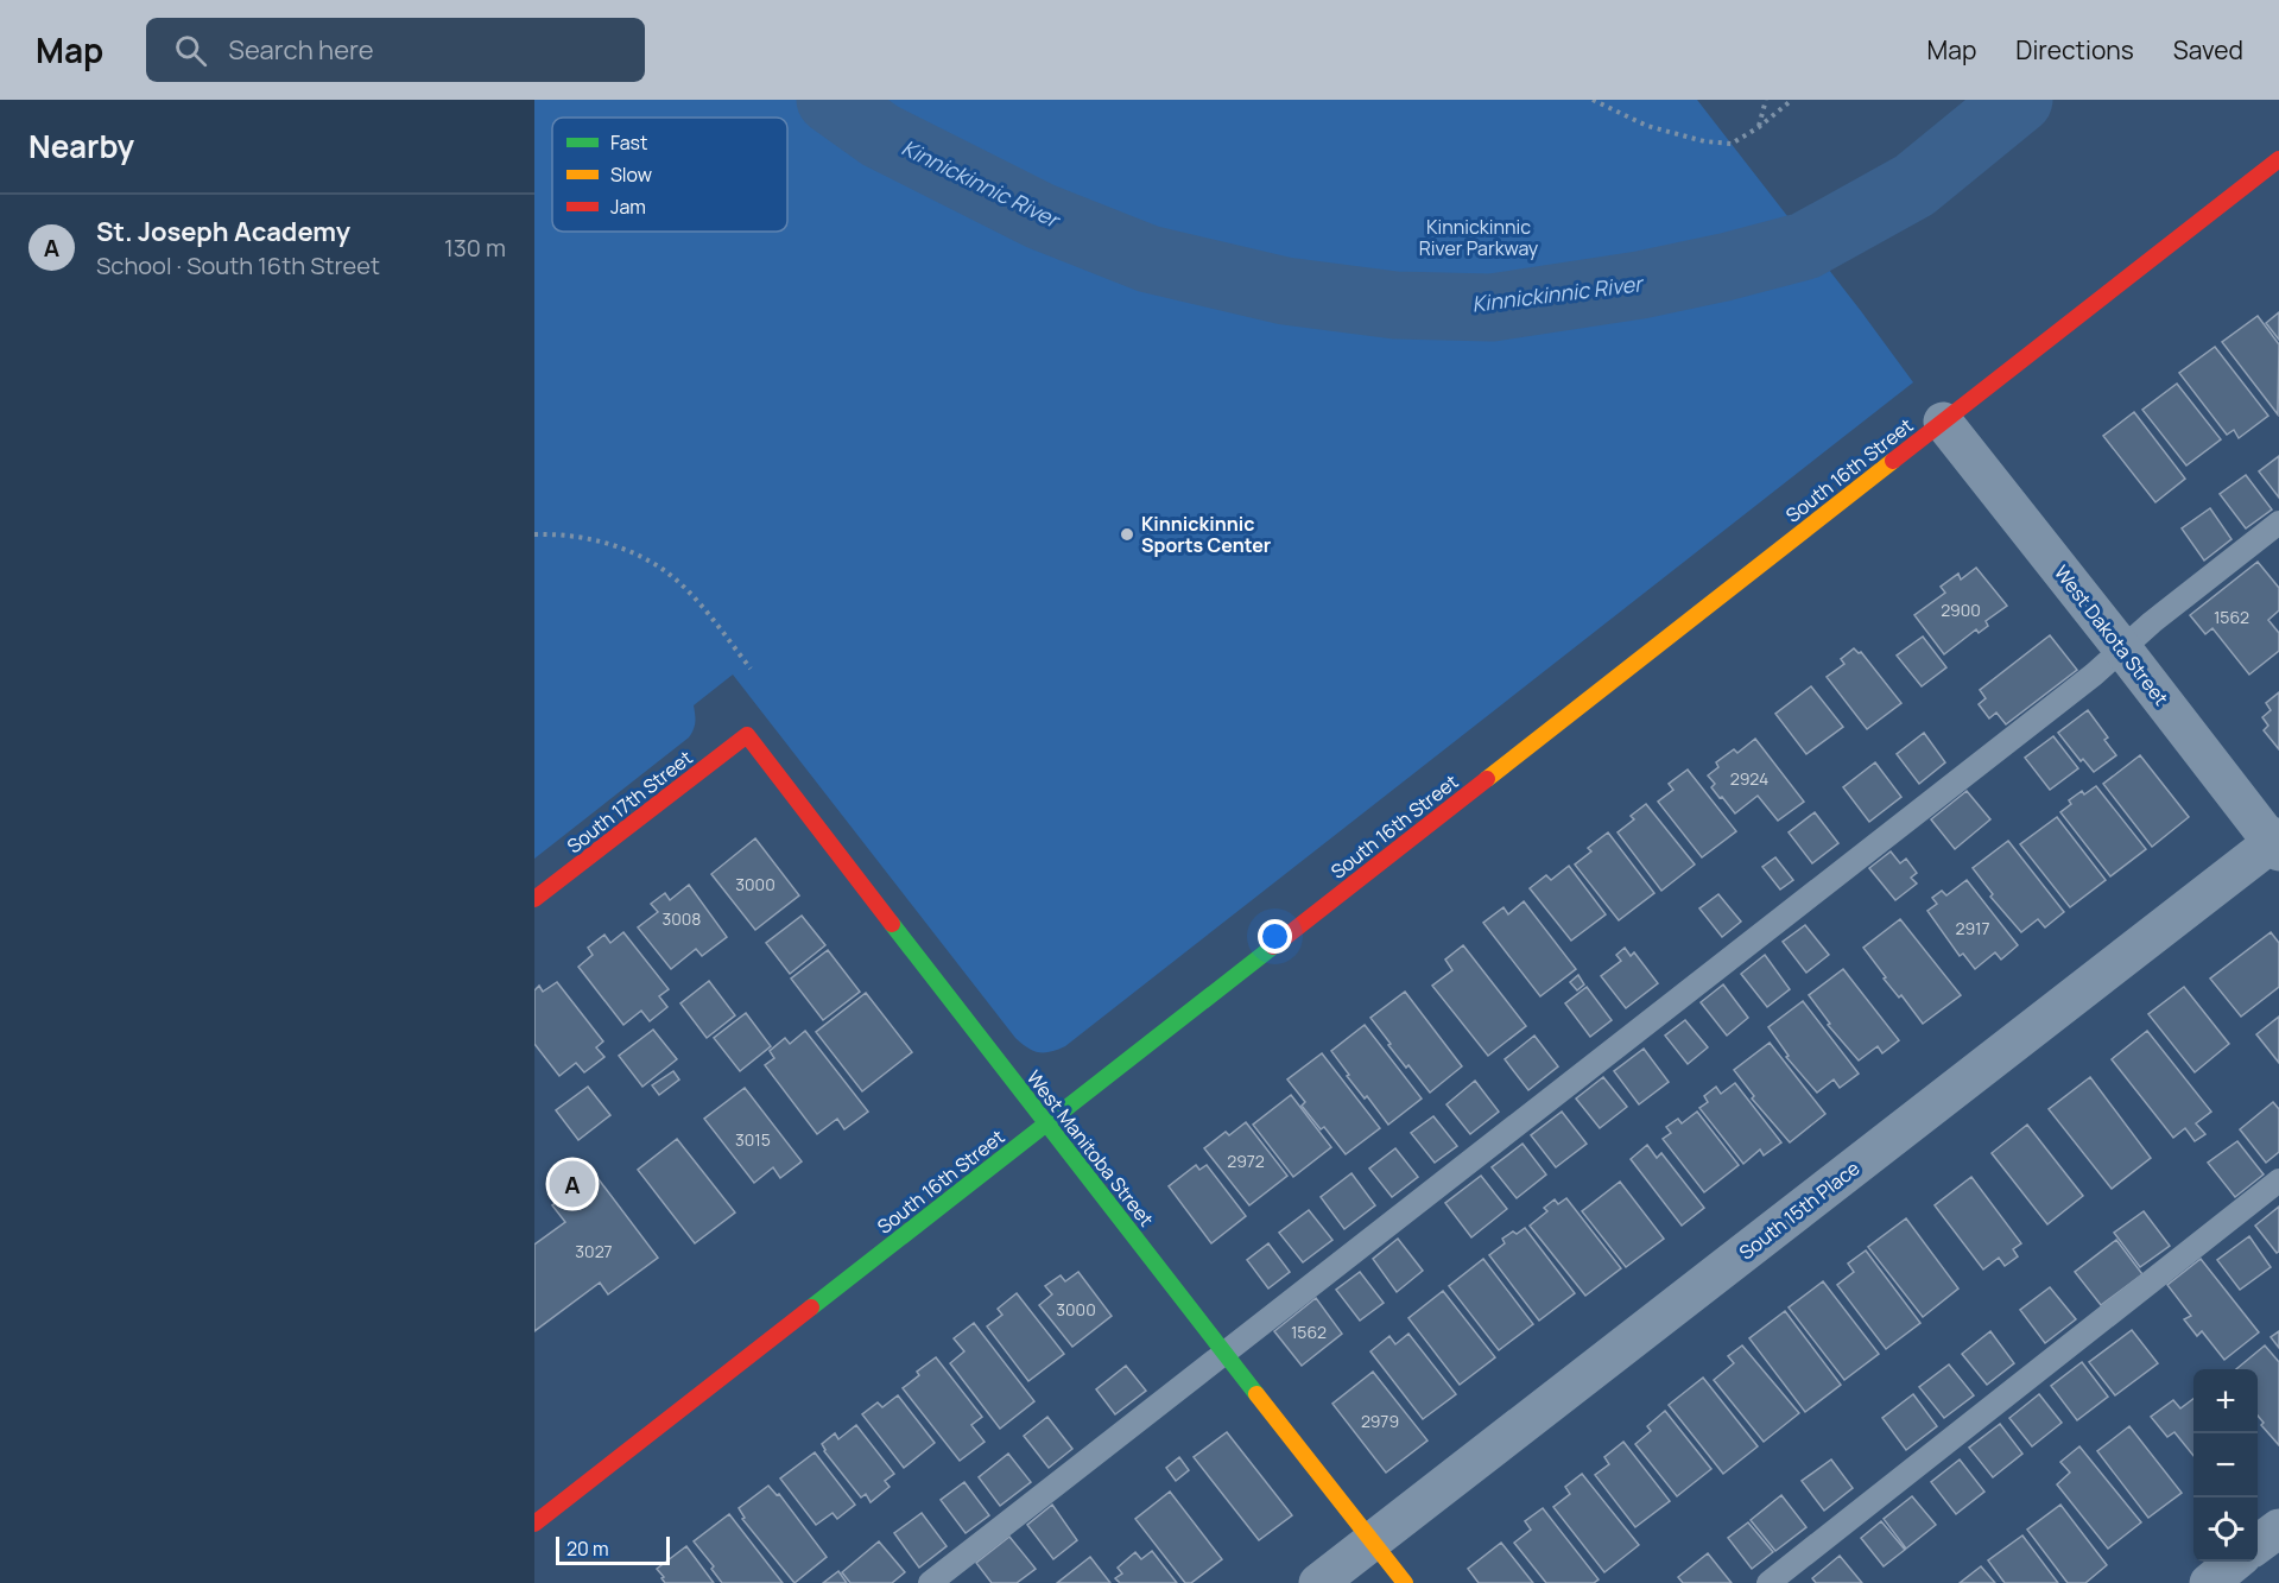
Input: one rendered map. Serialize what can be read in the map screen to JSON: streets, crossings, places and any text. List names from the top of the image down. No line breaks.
{"streets":{"street":["South 16th Street","West Dakota Street","South 17th Street","West Manitoba Street","South 15th Place"]},"crossings":[["South 16th Street","West Dakota Street"],["South 16th Street","West Manitoba Street"],["West Dakota Street","South 15th Place"],["South 17th Street","West Manitoba Street"],["West Manitoba Street","South 15th Place"]],"water":["Kinnickinnic River"],"parks":["Kinnickinnic River Parkway"],"places":["Kinnickinnic Sports Center"],"house_numbers":["2900","1562","2924","3000","3008","2917","3015","2972","3027","3000","1562","2979"],"legend":["Fast","Slow","Jam"],"scale_bar":"20 m","page":{"header":"Map","search":"Search here","nav":["Map","Directions","Saved"],"heading":"Nearby","list":[{"mark":"A","name":"St. Joseph Academy","note":"School · South 16th Street","value":"130 m"}],"pins":"A","map_buttons":["+","−"],"scale":"20 m"}}
